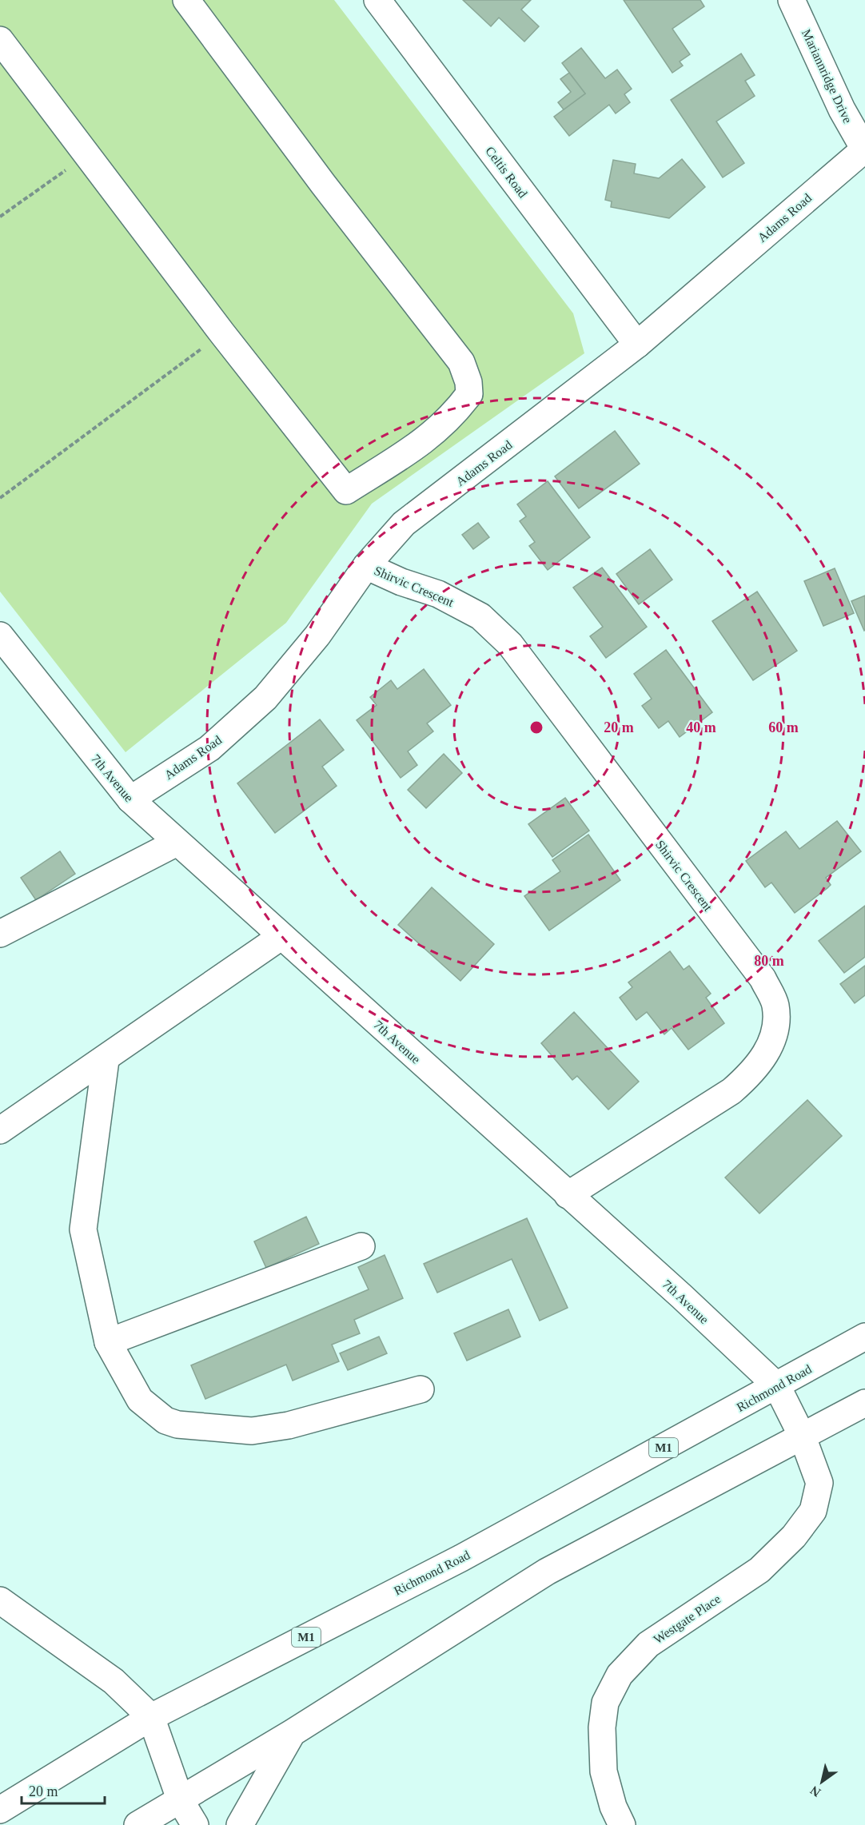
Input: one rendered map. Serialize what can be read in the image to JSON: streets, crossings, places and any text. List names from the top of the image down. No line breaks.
{"streets":{"main road":["Mariannridge Drive","Celtis Road","Adams Road","Shirvic Crescent","7th Avenue","Richmond Road","M1","Westgate Place"]},"crossings":[["Mariannridge Drive","Adams Road"],["Celtis Road","Adams Road"],["Adams Road","Shirvic Crescent"],["Adams Road","7th Avenue"],["Shirvic Crescent","7th Avenue"],["7th Avenue","Richmond Road"],["7th Avenue","Westgate Place"]],"scale_bar":"20 m","north":"bottom left","rings":["20 m","40 m","60 m","80 m"]}
